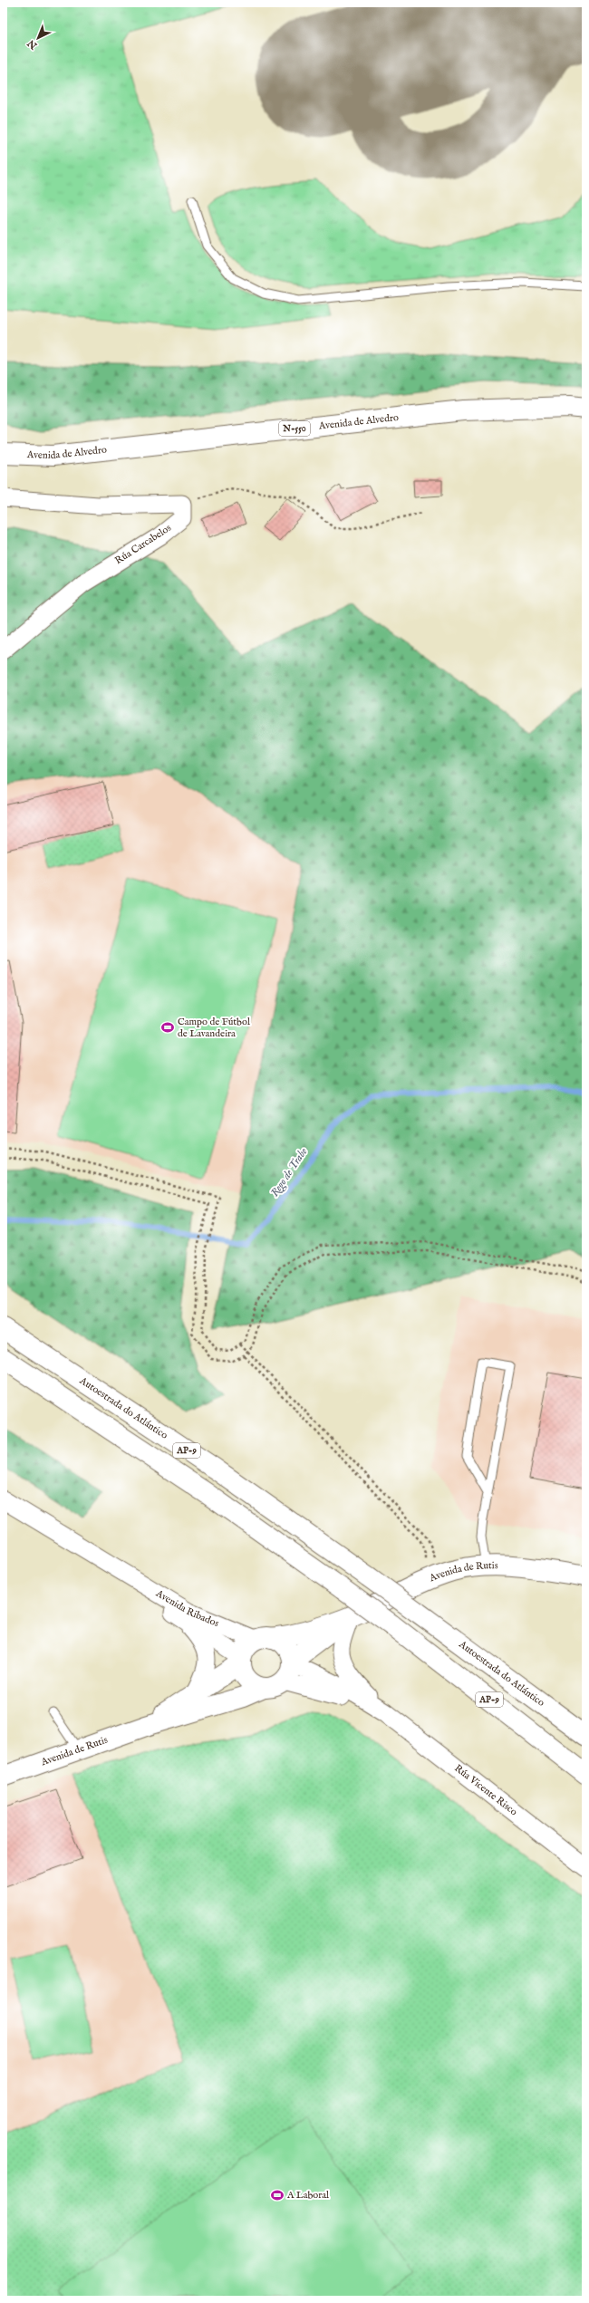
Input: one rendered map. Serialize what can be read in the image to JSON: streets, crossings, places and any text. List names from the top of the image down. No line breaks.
{"streets":{"main road":["Avenida de Alvedro","N-550","Autoestrada do Atlántico","AP-9","Avenida de Rutis"],"street":["Rúa Carcabelos","Avenida Ribados","Rúa Vicente Risco"]},"crossings":[["Avenida de Rutis","Avenida Ribados"],["Avenida de Rutis","Rúa Vicente Risco"],["Avenida Ribados","Rúa Vicente Risco"]],"water":["Rego de Trabe"],"places":{"sports":["Campo de Fútbol de Lavandeira","A Laboral"]},"north":"bottom left"}
